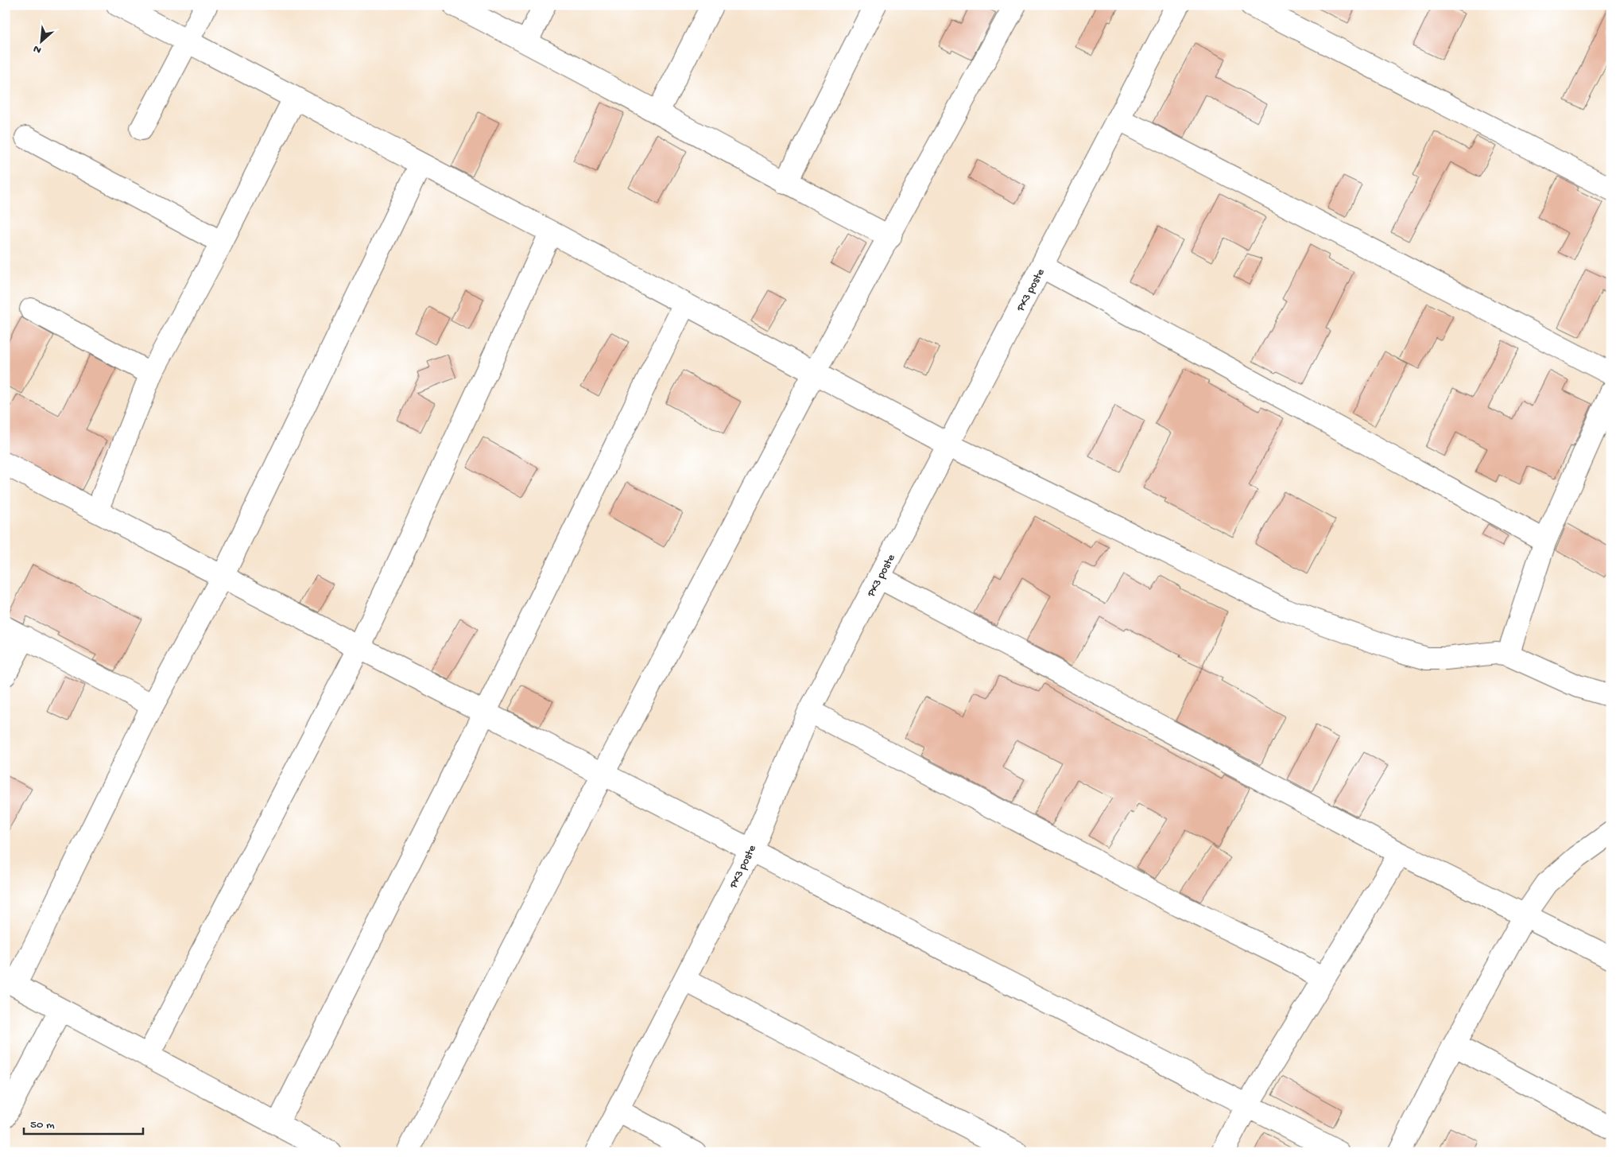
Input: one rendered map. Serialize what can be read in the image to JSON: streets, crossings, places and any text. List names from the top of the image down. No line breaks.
{"streets":{"street":["PK3 poste"]},"scale_bar":"50 m","north":"bottom left"}
